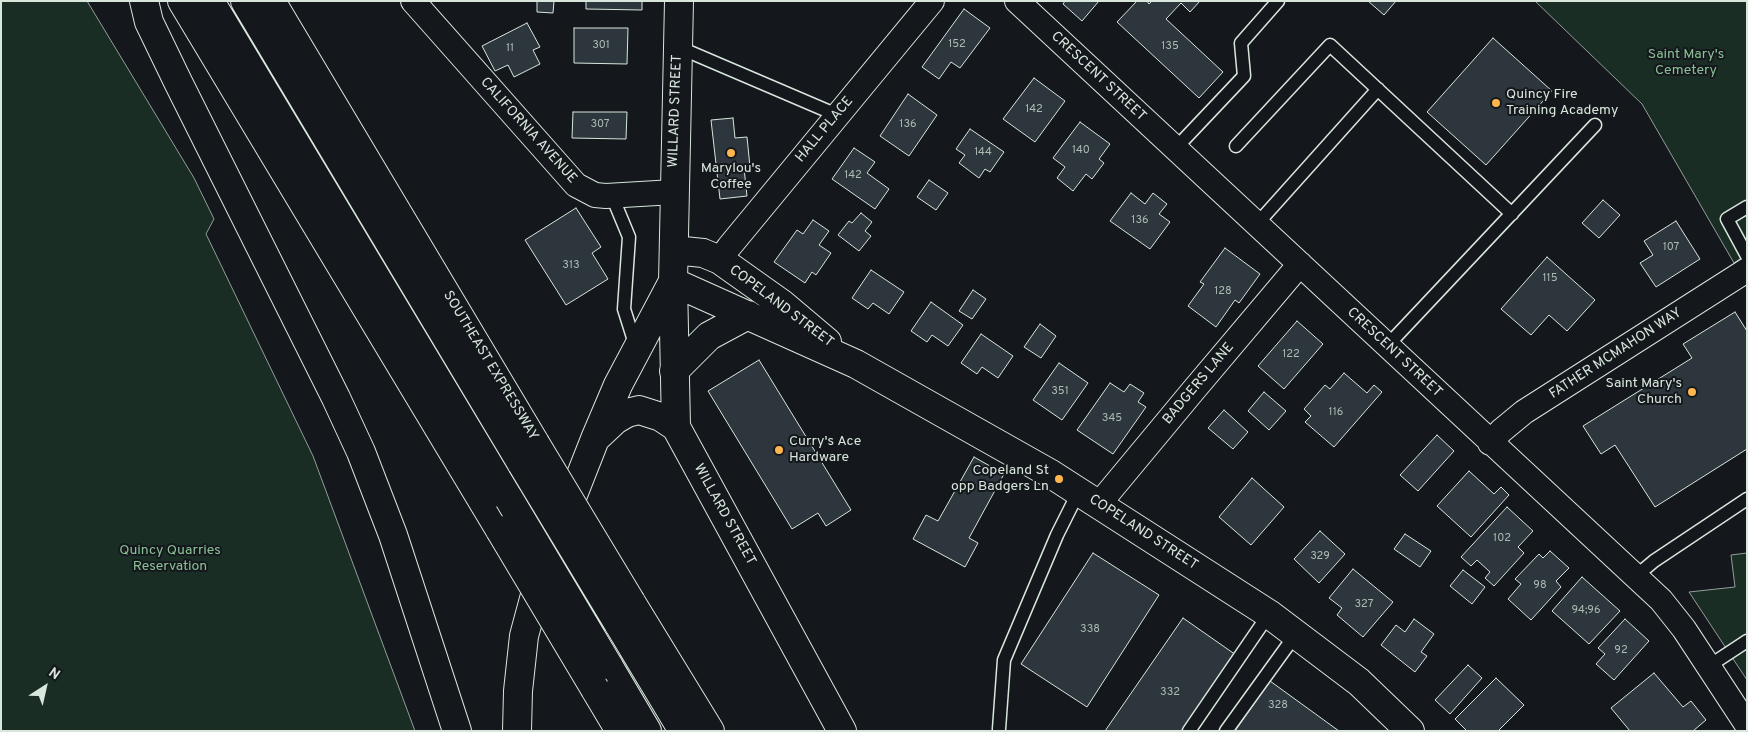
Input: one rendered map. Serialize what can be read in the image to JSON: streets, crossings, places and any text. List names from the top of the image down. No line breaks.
{"streets":{"main road":["WILLARD STREET","COPELAND STREET","SOUTHEAST EXPRESSWAY"],"street":["CRESCENT STREET","HALL PLACE","CALIFORNIA AVENUE","FATHER MCMAHON WAY","BADGERS LANE"]},"crossings":[["CRESCENT STREET","FATHER MCMAHON WAY"],["CRESCENT STREET","BADGERS LANE"],["WILLARD STREET","CALIFORNIA AVENUE"],["WILLARD STREET","COPELAND STREET"],["HALL PLACE","COPELAND STREET"],["COPELAND STREET","BADGERS LANE"]],"parks":["Saint Mary's Cemetery","Quincy Quarries Reservation"],"places":["Quincy Fire Training Academy","Marylou's Coffee","Saint Mary's Church","Curry's Ace Hardware","Copeland St opp Badgers Ln"],"house_numbers":["152","301","135","11","142","307","136","140","144","142","136","107","313","115","128","122","351","116","345","102","329","98","327","94;96","338","92","332","328"],"north":"top right"}
